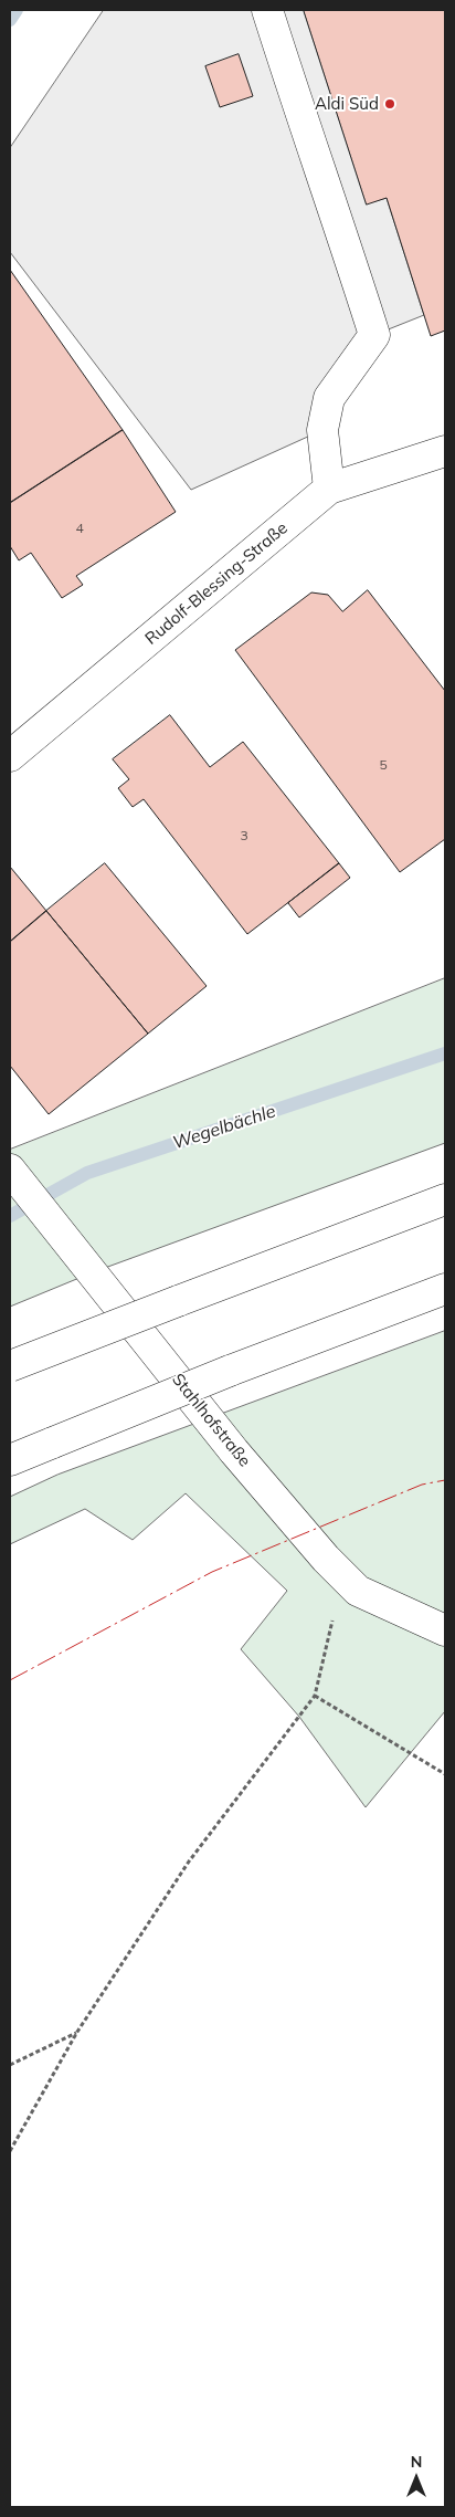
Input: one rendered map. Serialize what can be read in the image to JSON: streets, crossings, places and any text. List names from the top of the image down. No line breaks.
{"streets":{"main road":["Rudolf-Blessing-Straße","Stahlhofstraße"]},"water":["Wegelbächle"],"places":["Aldi Süd"],"house_numbers":["4","5","3"],"north":"top"}
